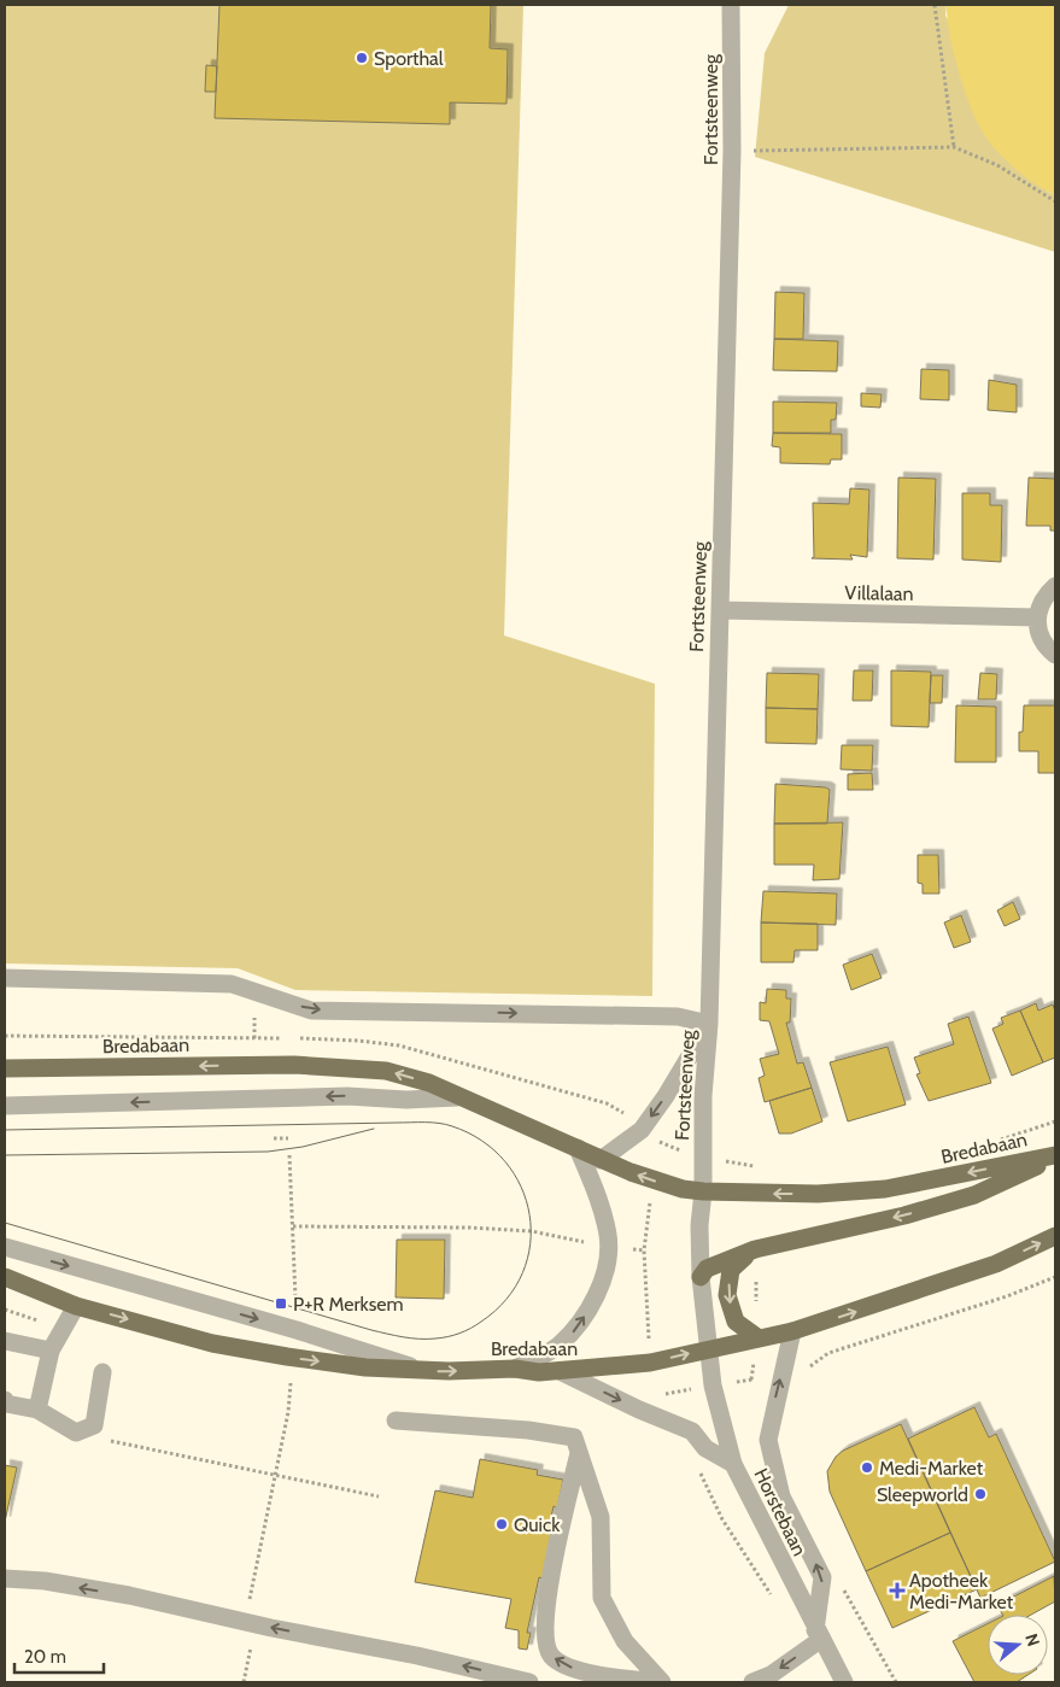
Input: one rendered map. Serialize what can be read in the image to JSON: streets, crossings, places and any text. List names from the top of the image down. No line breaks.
{"streets":{"main road":["Bredabaan"],"street":["Fortsteenweg","Villalaan","Horstebaan"]},"crossings":[["Fortsteenweg","Villalaan"],["Fortsteenweg","Bredabaan"],["Fortsteenweg","Horstebaan"],["Bredabaan","Horstebaan"]],"places":{"other":["Sporthal","Medi-Market","Sleepworld","Quick"],"transit":["P+R Merksem"],"health":["Apotheek Medi-Market"]},"scale_bar":"20 m","north":"right"}
